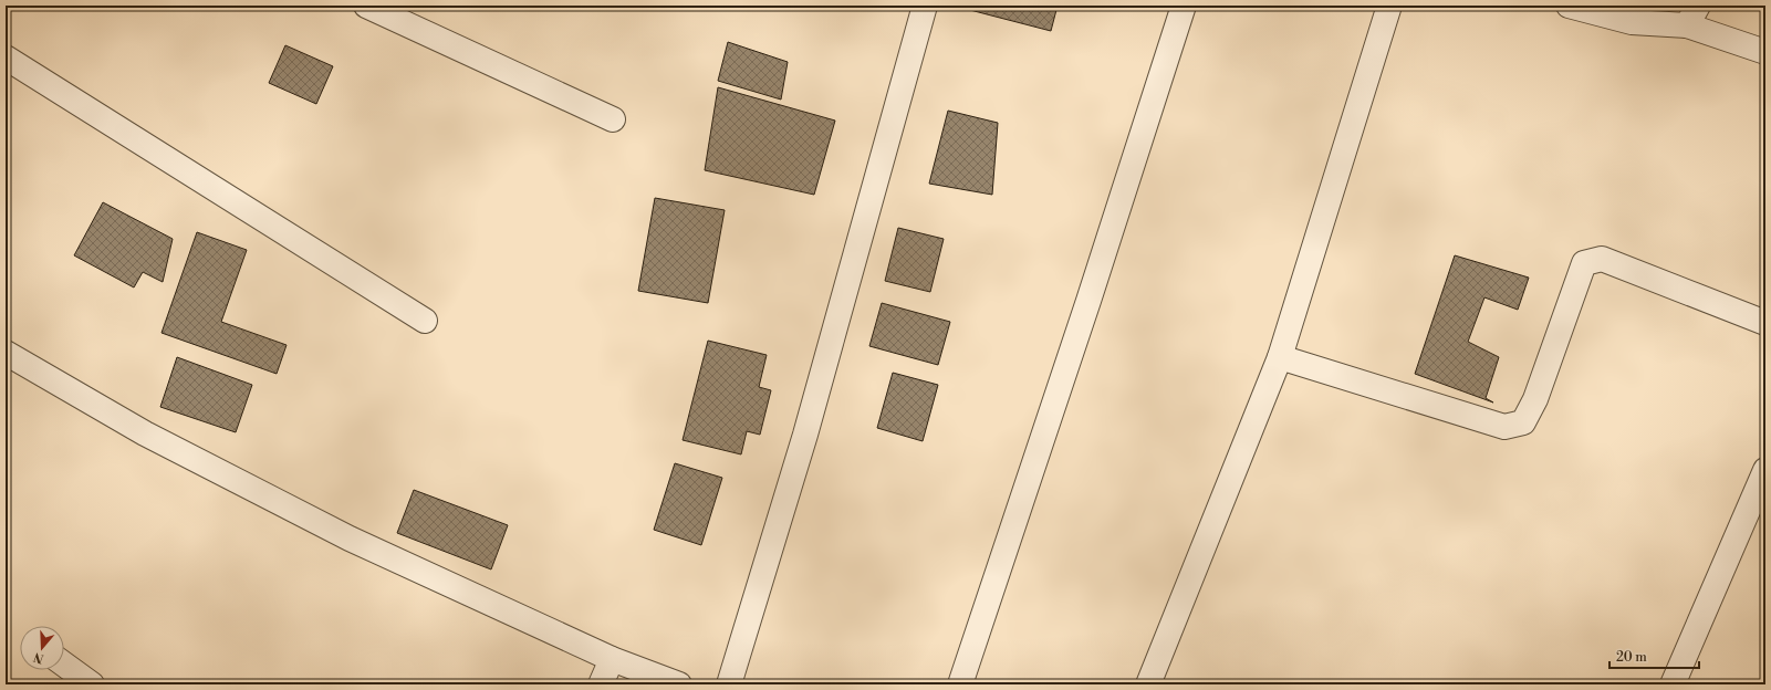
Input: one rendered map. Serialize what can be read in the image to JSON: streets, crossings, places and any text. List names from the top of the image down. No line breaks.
{"scale_bar":"20 m","north":"bottom"}
